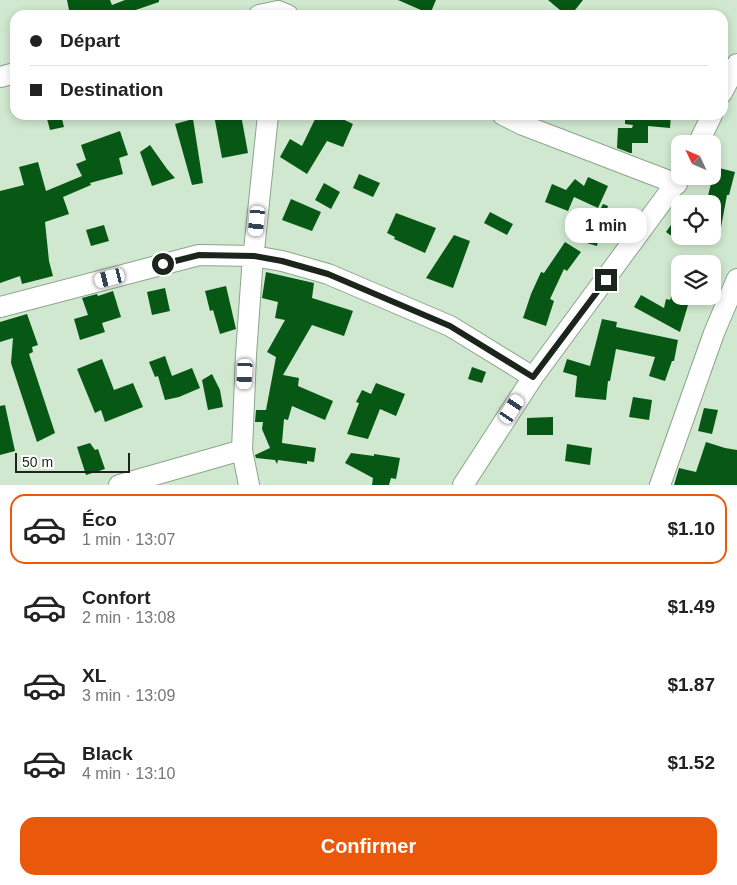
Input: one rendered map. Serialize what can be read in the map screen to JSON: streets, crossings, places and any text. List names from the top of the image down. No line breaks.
{"scale_bar":"50 m","north":"top left","page":{"banner":["Départ","Destination"],"bubble":"1 min","scale":"50 m","list":[{"name":"Éco","note":"1 min · 13:07","value":"$1.10"},{"name":"Confort","note":"2 min · 13:08","value":"$1.49"},{"name":"XL","note":"3 min · 13:09","value":"$1.87"},{"name":"Black","note":"4 min · 13:10","value":"$1.52"}],"buttons":"Confirmer"}}
